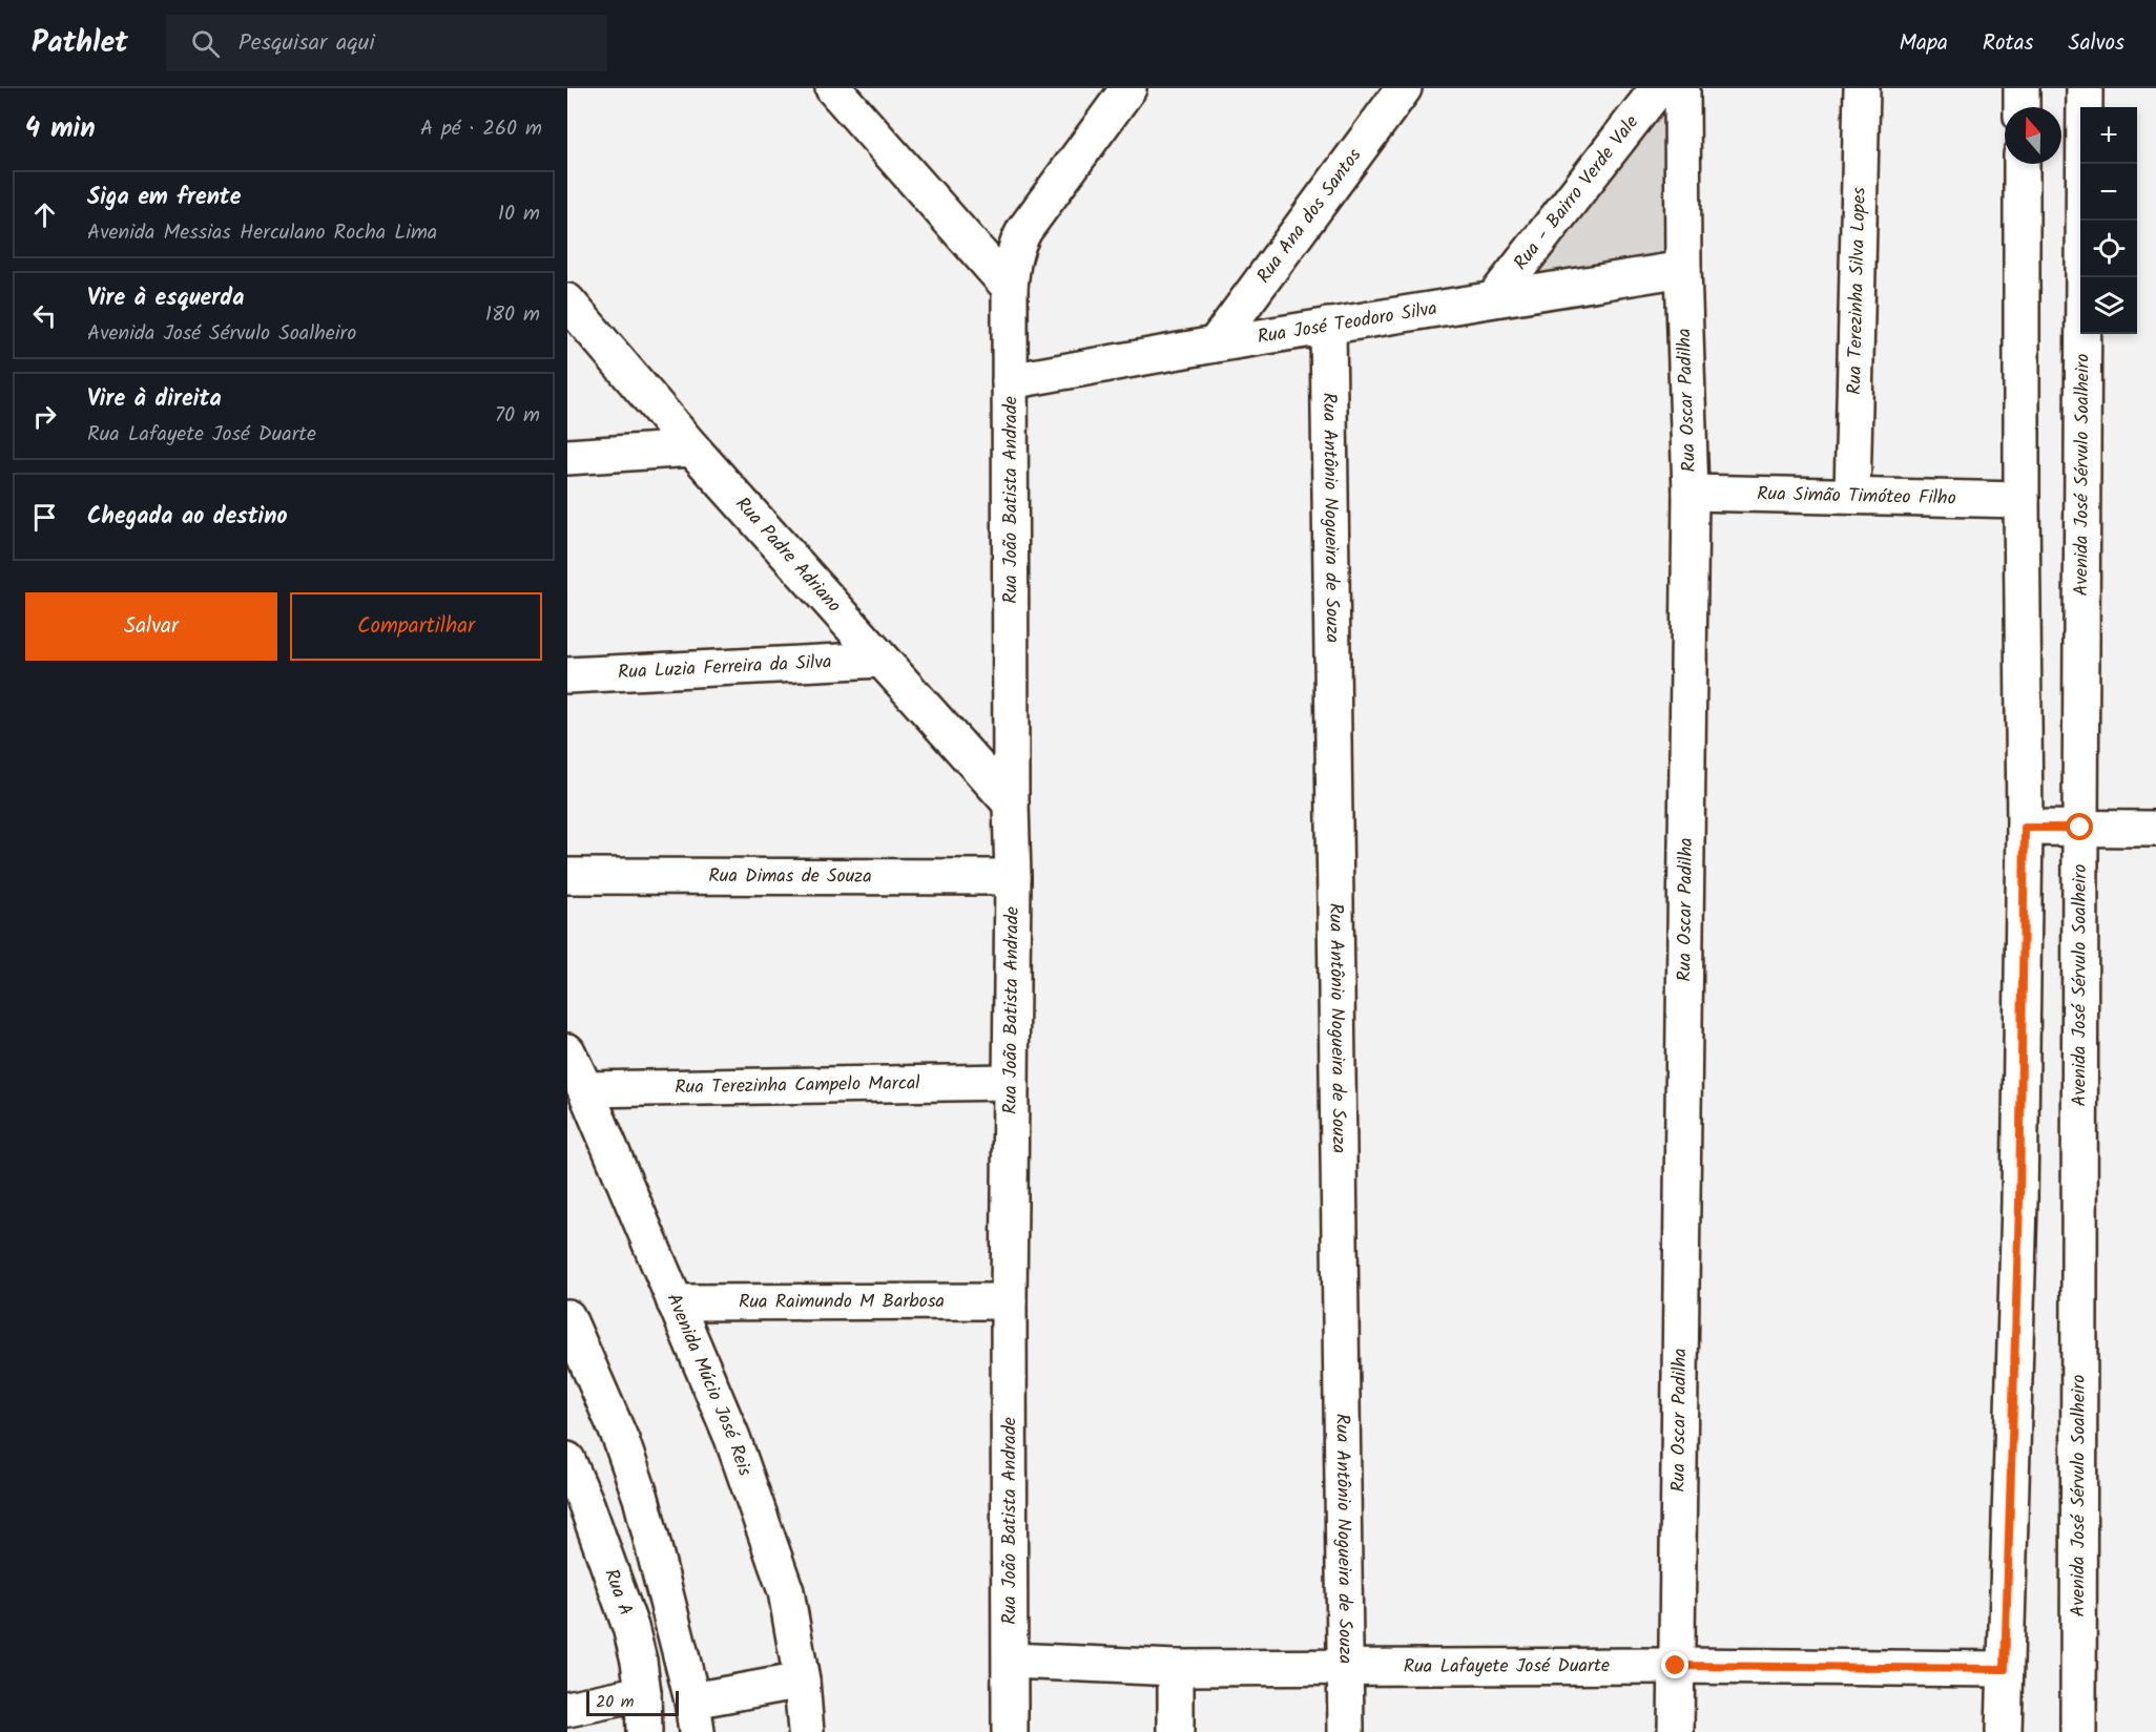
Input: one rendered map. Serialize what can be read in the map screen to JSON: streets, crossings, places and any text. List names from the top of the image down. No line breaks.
{"streets":{"street":["Rua - Bairro Verde Vale","Rua Ana dos Santos","Rua Terezinha Silva Lopes","Rua José Teodoro Silva","Rua Oscar Padilha","Avenida José Sérvulo Soalheiro","Rua Simão Timóteo Filho","Rua João Batista Andrade","Rua Antônio Nogueira de Souza","Rua Padre Adriano","Rua Luzia Ferreira da Silva","Rua Dimas de Souza","Rua Terezinha Campelo Marcal","Rua Raimundo M Barbosa","Avenida Múcio José Reis","Rua A","Rua Lafayete José Duarte"]},"crossings":[["Rua - Bairro Verde Vale","Rua José Teodoro Silva"],["Rua Ana dos Santos","Rua José Teodoro Silva"],["Rua Terezinha Silva Lopes","Rua Simão Timóteo Filho"],["Rua José Teodoro Silva","Rua Oscar Padilha"],["Rua José Teodoro Silva","Rua João Batista Andrade"],["Rua José Teodoro Silva","Rua Antônio Nogueira de Souza"],["Rua Oscar Padilha","Rua Simão Timóteo Filho"],["Rua Oscar Padilha","Rua Lafayete José Duarte"],["Rua João Batista Andrade","Rua Padre Adriano"],["Rua João Batista Andrade","Rua Dimas de Souza"],["Rua João Batista Andrade","Rua Terezinha Campelo Marcal"],["Rua João Batista Andrade","Rua Raimundo M Barbosa"],["Rua João Batista Andrade","Rua Lafayete José Duarte"],["Rua Antônio Nogueira de Souza","Rua Lafayete José Duarte"],["Rua Padre Adriano","Rua Luzia Ferreira da Silva"],["Rua Terezinha Campelo Marcal","Avenida Múcio José Reis"],["Rua Raimundo M Barbosa","Avenida Múcio José Reis"]],"scale_bar":"20 m","north":"top","page":{"header":"Pathlet","search":"Pesquisar aqui","nav":["Mapa","Rotas","Salvos"],"heading":["4 min","A pé · 260 m"],"map_buttons":["+","−"],"list":[["Siga em frente","Avenida Messias Herculano Rocha Lima","10 m"],["Vire à esquerda","Avenida José Sérvulo Soalheiro","180 m"],["Vire à direita","Rua Lafayete José Duarte","70 m"],"Chegada ao destino"],"buttons":["Salvar","Compartilhar"],"scale":"20 m"}}
